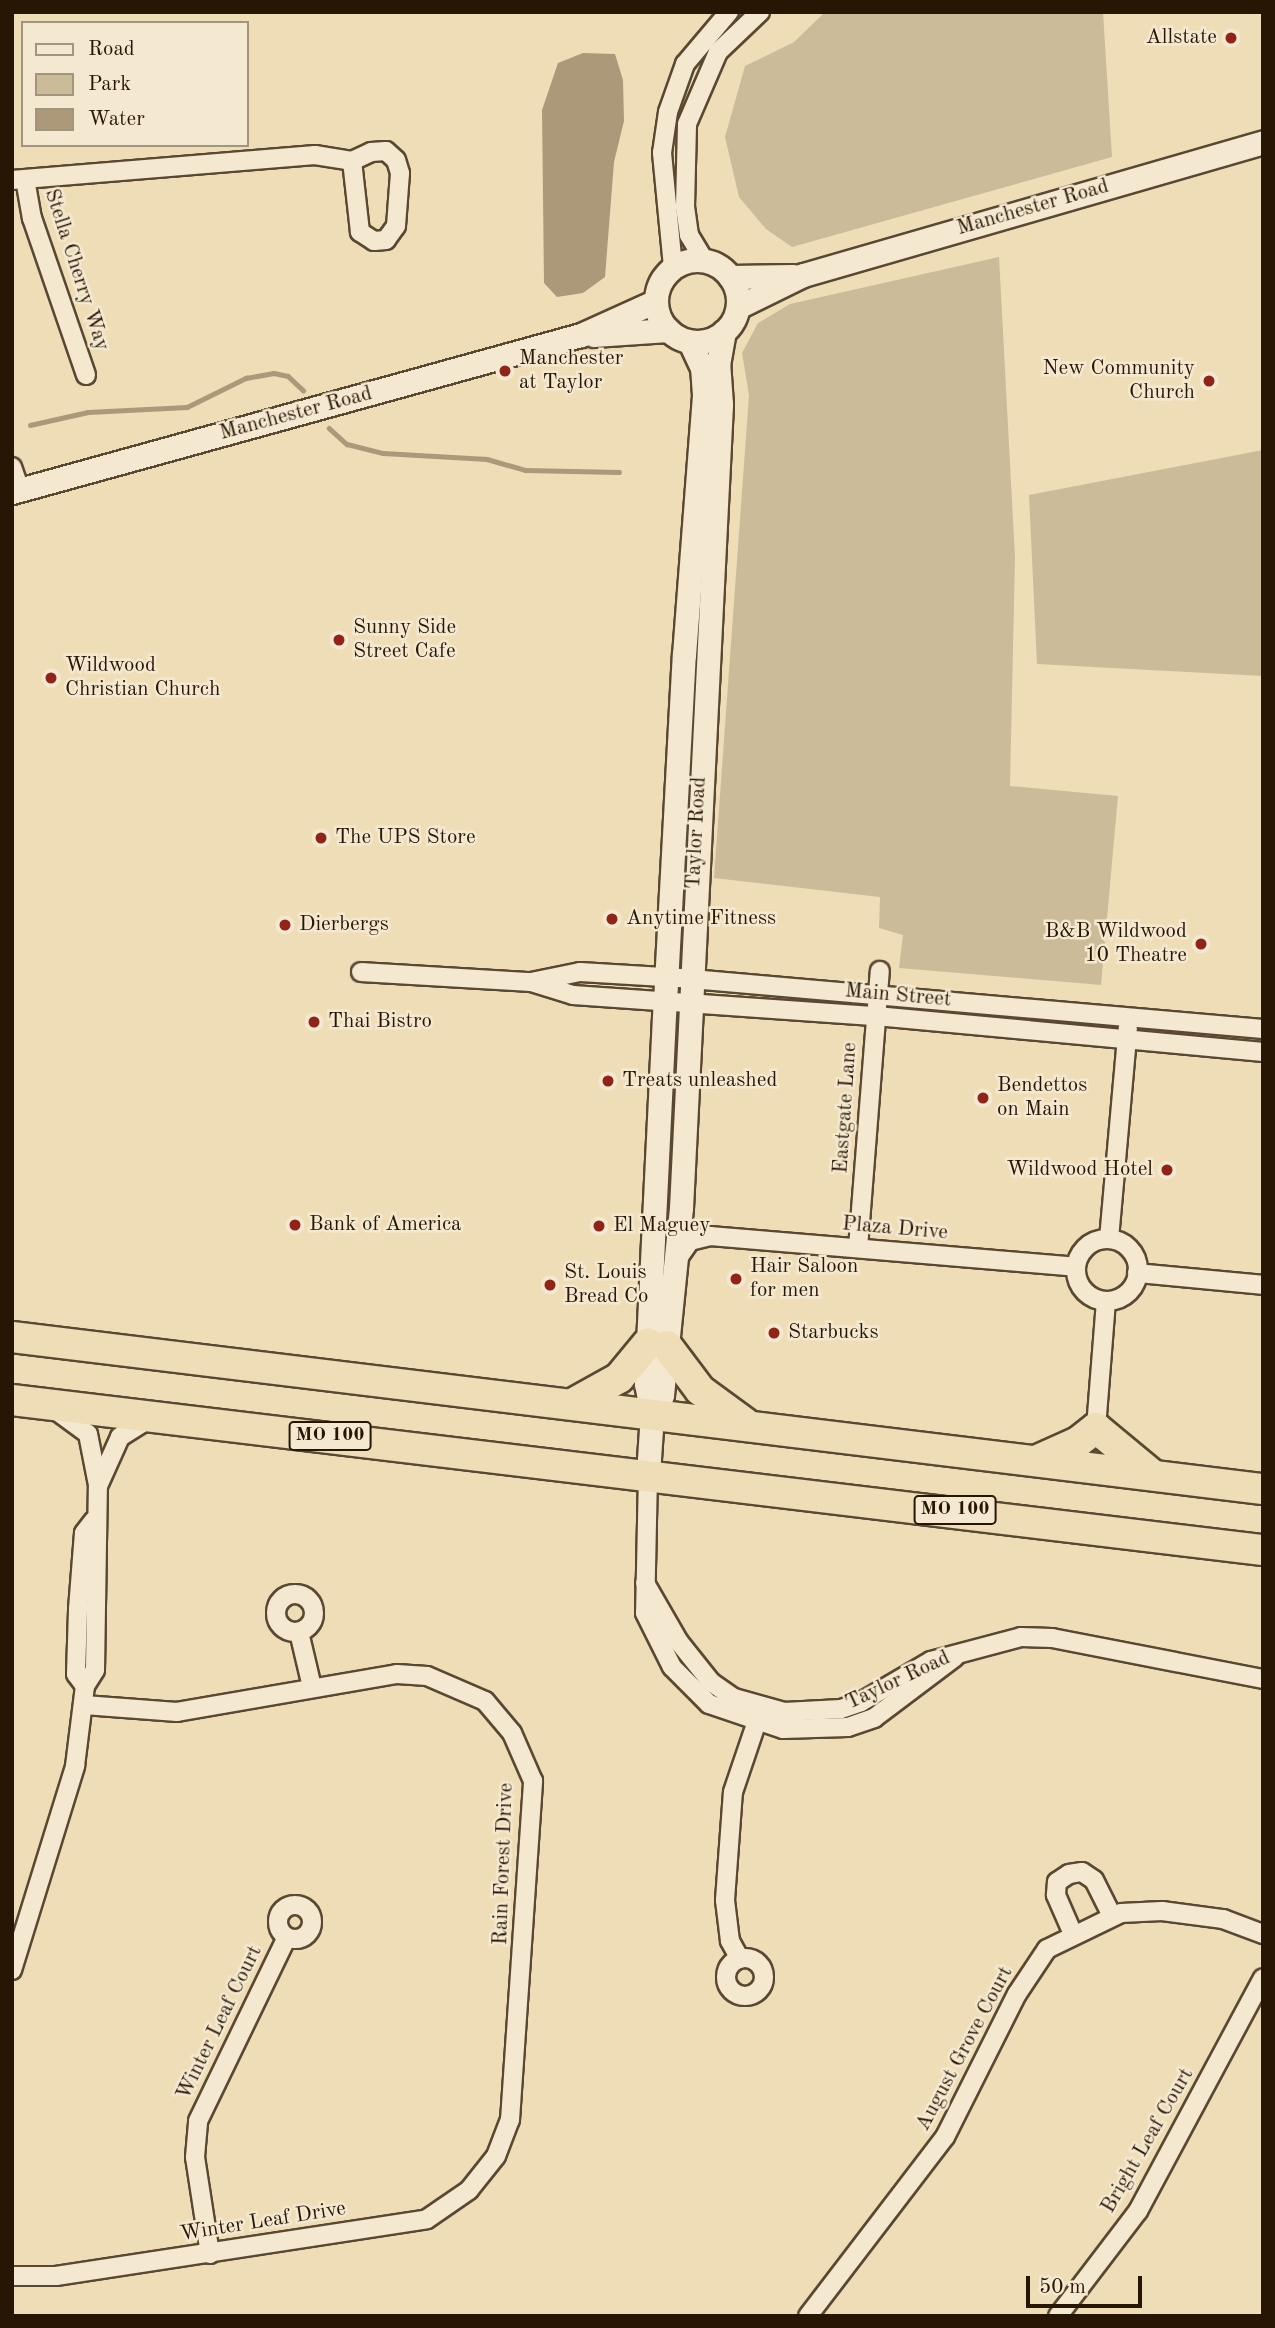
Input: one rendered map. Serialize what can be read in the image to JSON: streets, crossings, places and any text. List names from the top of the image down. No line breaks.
{"streets":{"highway":["MO 100"],"street":["Manchester Road","Stella Cherry Way","Taylor Road","Main Street","Eastgate Lane","Plaza Drive","Rain Forest Drive","Winter Leaf Court","August Grove Court","Bright Leaf Court","Winter Leaf Drive"]},"crossings":[["Manchester Road","Taylor Road"],["Taylor Road","Main Street"],["Taylor Road","MO 100"],["Main Street","Eastgate Lane"],["Eastgate Lane","Plaza Drive"],["Rain Forest Drive","Winter Leaf Drive"],["Winter Leaf Court","Winter Leaf Drive"]],"places":["Allstate","Manchester at Taylor","New Community Church","Sunny Side Street Cafe","Wildwood Christian Church","The UPS Store","Anytime Fitness","Dierbergs","B&B Wildwood 10 Theatre","Thai Bistro","Treats unleashed","Bendettos on Main","Wildwood Hotel","Bank of America","El Maguey","Hair Saloon for men","St. Louis Bread Co","Starbucks"],"legend":["Road","Park","Water"],"scale_bar":"50 m"}
